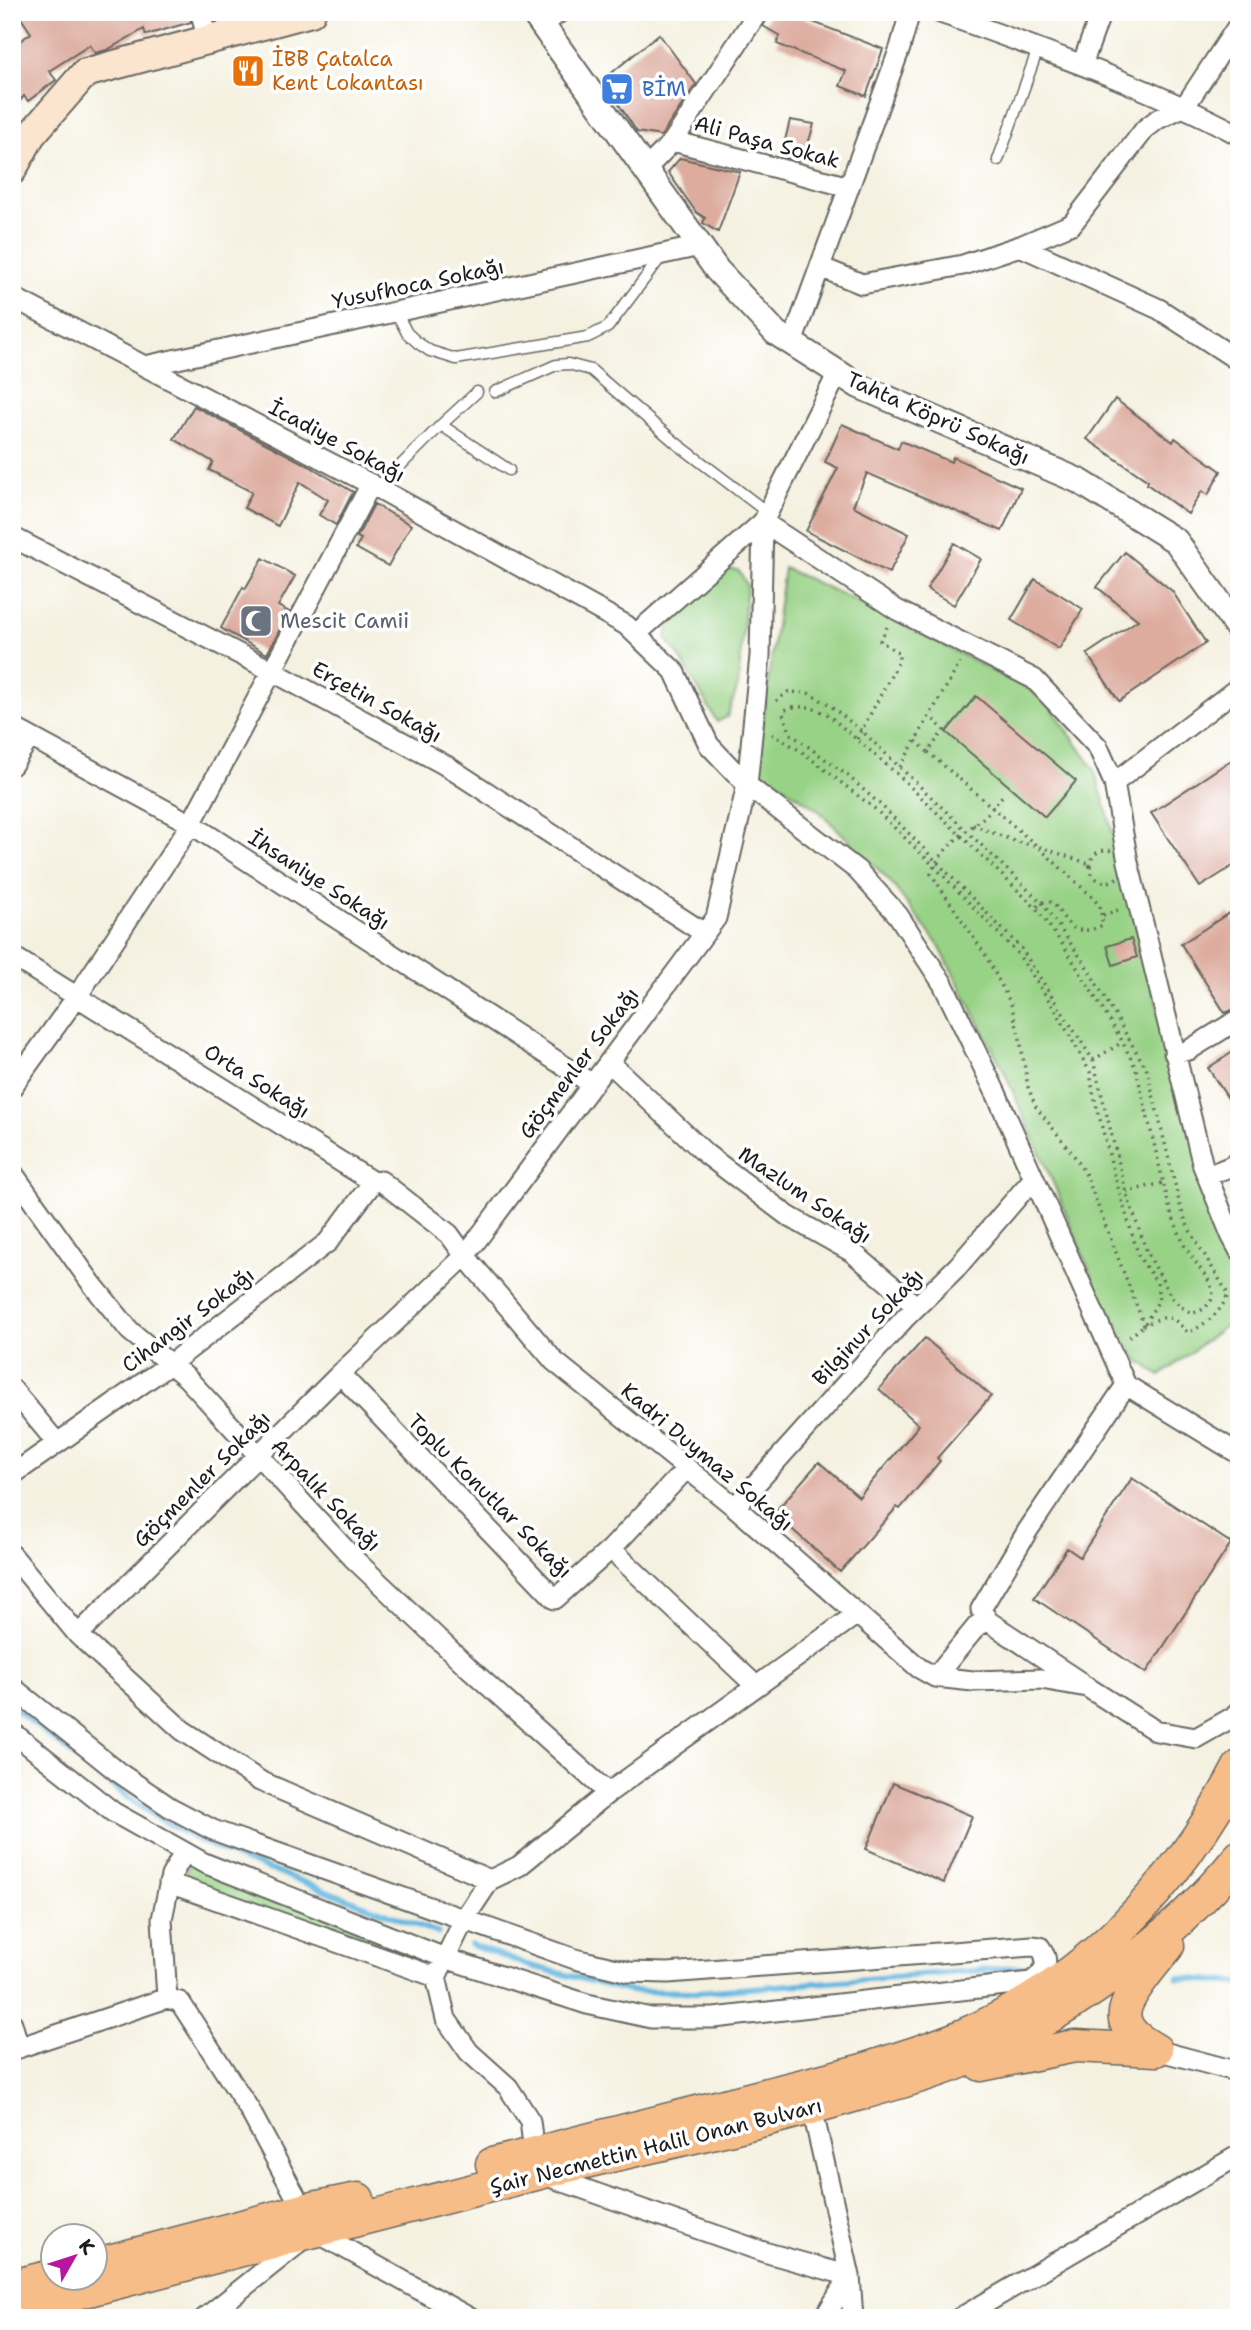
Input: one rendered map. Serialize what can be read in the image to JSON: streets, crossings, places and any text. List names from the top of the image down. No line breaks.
{"streets":{"main road":["Şair Necmettin Halil Onan Bulvarı"],"street":["Ali Paşa Sokak","Yusufhoca Sokağı","Tahta Köprü Sokağı","İcadiye Sokağı","Erçetin Sokağı","İhsaniye Sokağı","Göçmenler Sokağı","Orta Sokağı","Mazlum Sokağı","Cihangir Sokağı","Bilginur Sokağı","Kadri Duymaz Sokağı","Arpalık Sokağı","Toplu Konutlar Sokağı"]},"crossings":[["Yusufhoca Sokağı","Tahta Köprü Sokağı"],["Yusufhoca Sokağı","İcadiye Sokağı"],["Tahta Köprü Sokağı","Göçmenler Sokağı"],["İcadiye Sokağı","Göçmenler Sokağı"],["İcadiye Sokağı","Bilginur Sokağı"],["Erçetin Sokağı","Göçmenler Sokağı"],["İhsaniye Sokağı","Göçmenler Sokağı"],["Göçmenler Sokağı","Orta Sokağı"],["Göçmenler Sokağı","Mazlum Sokağı"],["Göçmenler Sokağı","Kadri Duymaz Sokağı"],["Göçmenler Sokağı","Arpalık Sokağı"],["Göçmenler Sokağı","Toplu Konutlar Sokağı"],["Orta Sokağı","Cihangir Sokağı"],["Orta Sokağı","Kadri Duymaz Sokağı"],["Mazlum Sokağı","Bilginur Sokağı"],["Cihangir Sokağı","Arpalık Sokağı"],["Bilginur Sokağı","Kadri Duymaz Sokağı"],["Kadri Duymaz Sokağı","Toplu Konutlar Sokağı"]],"places":{"restaurant":["İBB Çatalca Kent Lokantası"],"supermarket":["BİM"],"mosque":["Mescit Camii"]},"north":"top right"}
